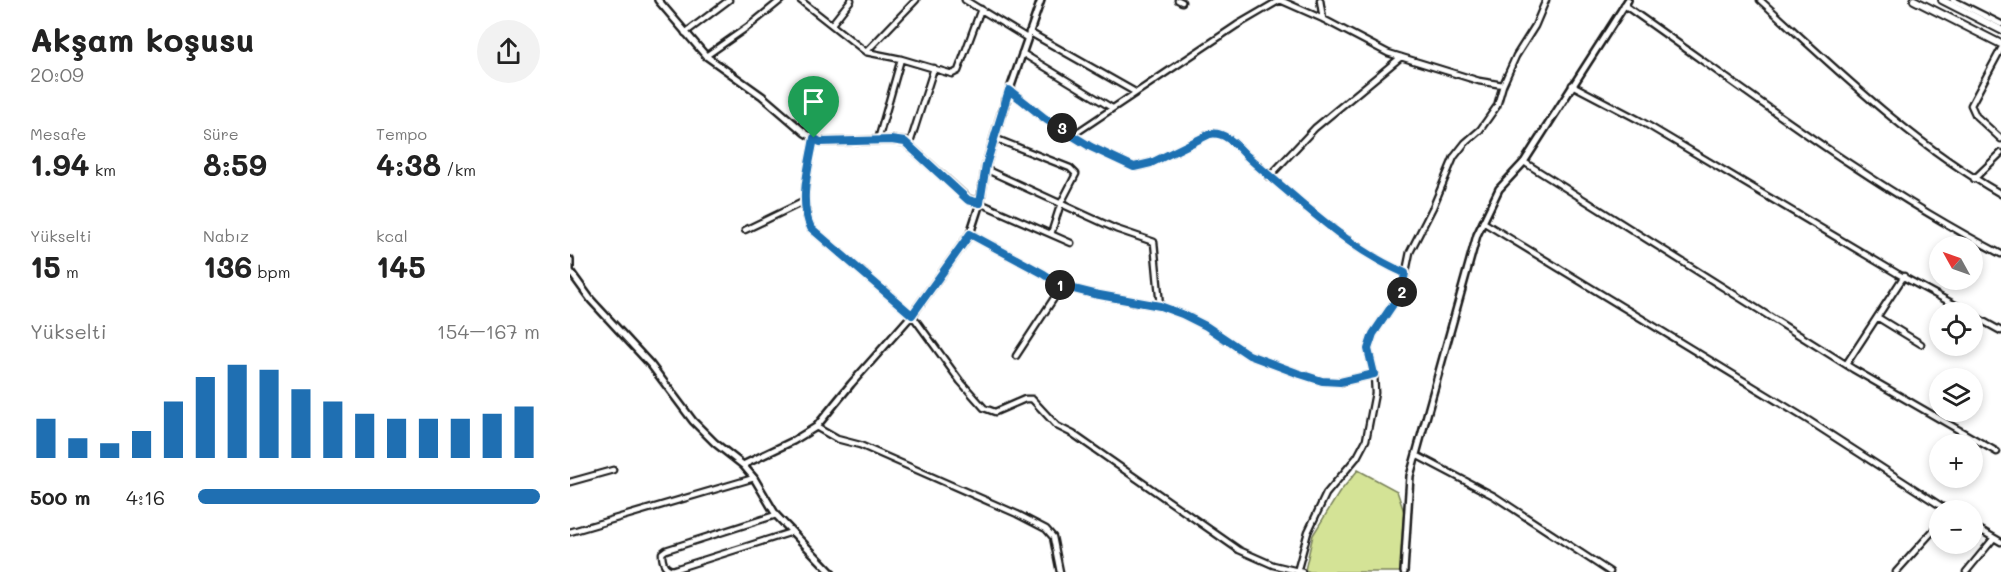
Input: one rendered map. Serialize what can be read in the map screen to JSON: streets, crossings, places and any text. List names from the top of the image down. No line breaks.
{"north":"top left","page":{"heading":["Akşam koşusu","20:09"],"stats":[["Mesafe","1.94 km"],["Süre","8:59"],["Tempo","4:38 /km"],["Yükselti","15 m"],["Nabız","136 bpm"],["kcal","145"]],"pins":["3","1","2"],"map_buttons":["+","−"],"chart":["Yükselti","154–167 m"],"list":[{"name":"500 m","note":"4:16"}]}}
